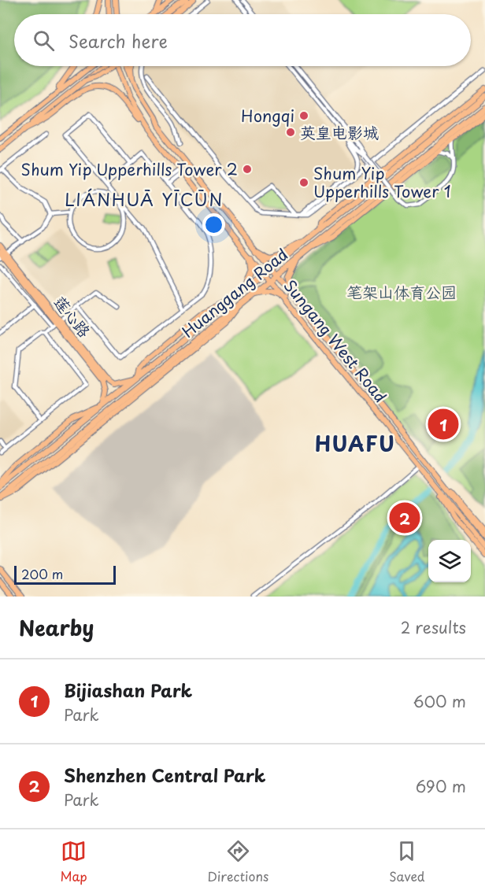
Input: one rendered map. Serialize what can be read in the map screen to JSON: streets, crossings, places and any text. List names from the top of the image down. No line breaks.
{"streets":{"highway":["Huanggang Road"],"main road":["莲心路","Sungang West Road"]},"crossings":[["Huanggang Road","莲心路"],["Huanggang Road","Sungang West Road"]],"districts":["LIÁNHUĀ YĪCŪN","HUAFU"],"parks":["笔架山体育公园"],"places":["Hongqi","英皇电影城","Shum Yip Upperhills Tower 2","Shum Yip Upperhills Tower 1"],"scale_bar":"200 m","page":{"search":"Search here","pins":["1","2"],"scale":"200 m","heading":["Nearby","2 results"],"list":[{"mark":"1","name":"Bijiashan Park","note":"Park","value":"600 m"},{"mark":"2","name":"Shenzhen Central Park","note":"Park","value":"690 m"}],"nav":["Map","Directions","Saved"]}}
